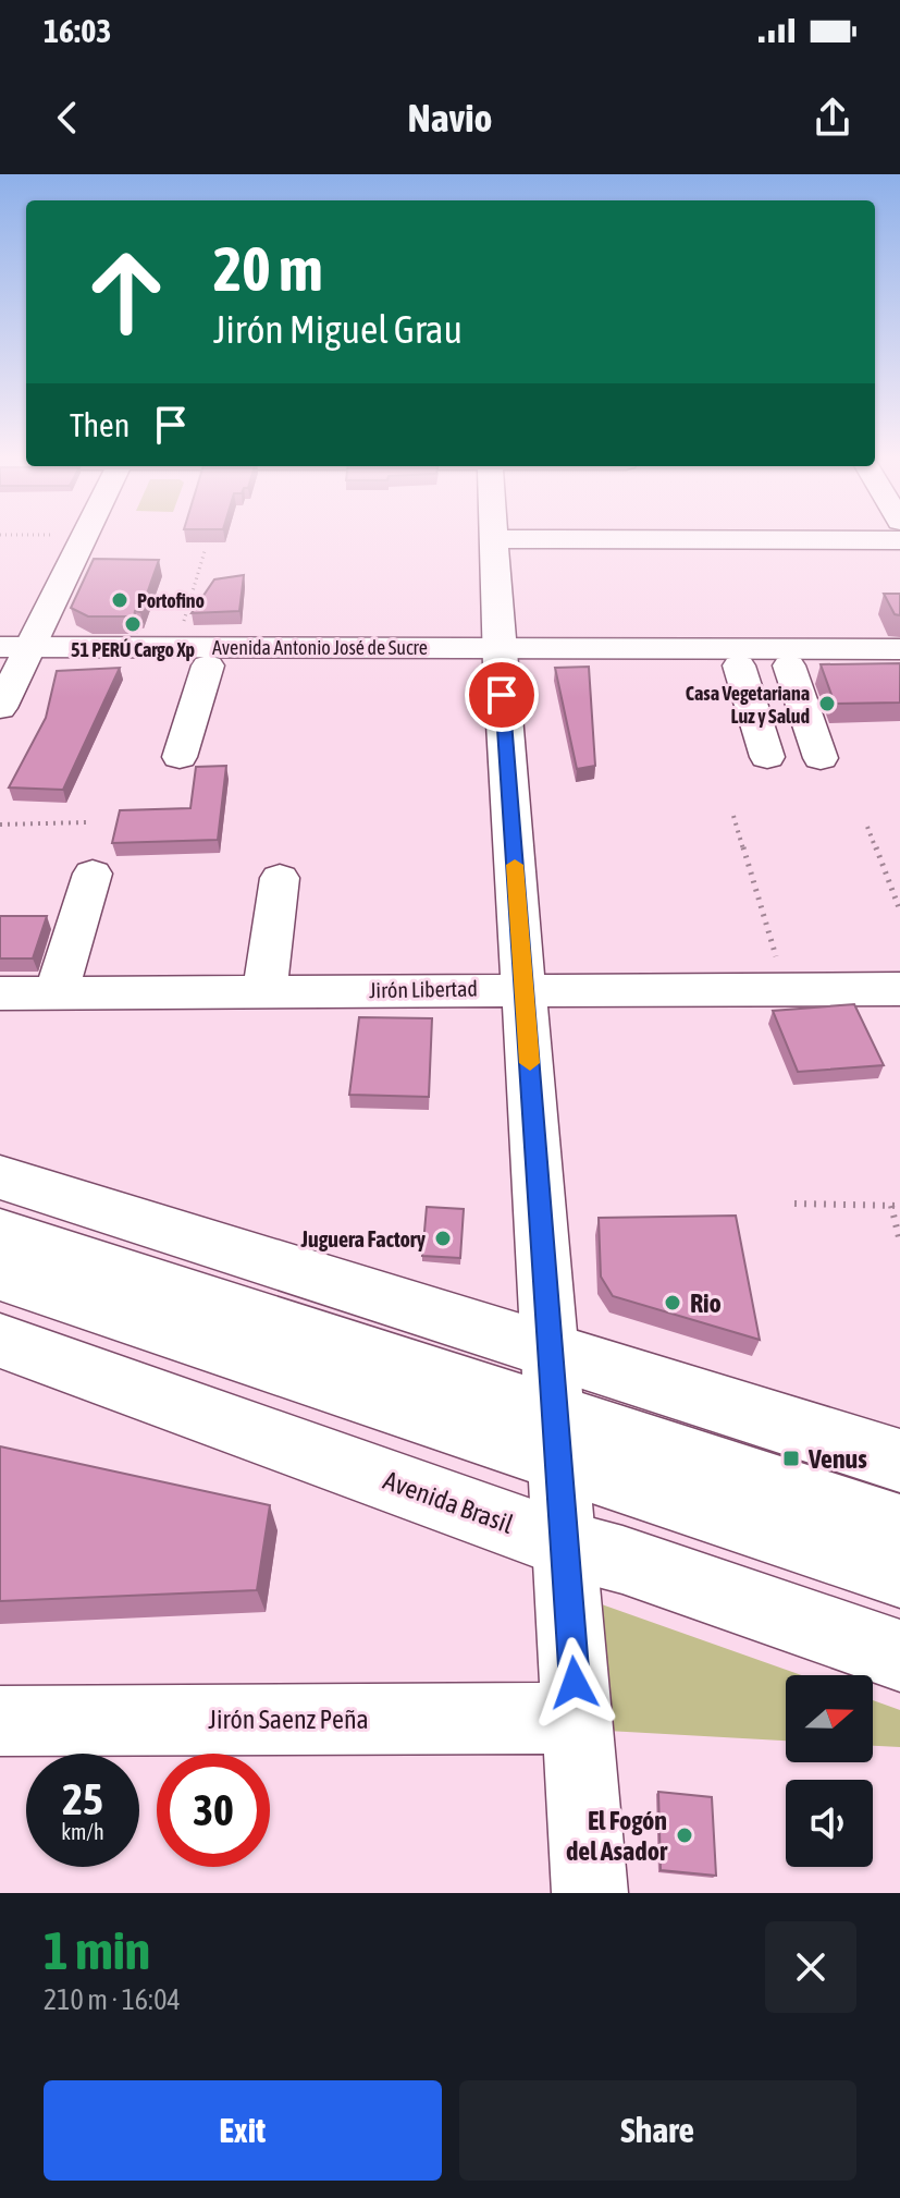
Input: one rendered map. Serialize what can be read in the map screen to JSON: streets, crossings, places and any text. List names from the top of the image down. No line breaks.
{"streets":{"main road":["Avenida Antonio José de Sucre","Avenida Brasil"],"street":["Jirón Libertad","Jirón Saenz Peña"]},"places":{"other":["Portofino","51 PERÚ Cargo Xp","Casa Vegetariana Luz y Salud","Juguera Factory","Rio","El Fogón del Asador"],"transit":["Venus"]},"north":"right","page":{"status":"16:03","header":"Navio","turn":["20 m","Jirón Miguel Grau"],"then":"Then","speed":"25 km/h","limit":"30","heading":["1 min","210 m · 16:04"],"buttons":["Exit","Share"]}}
